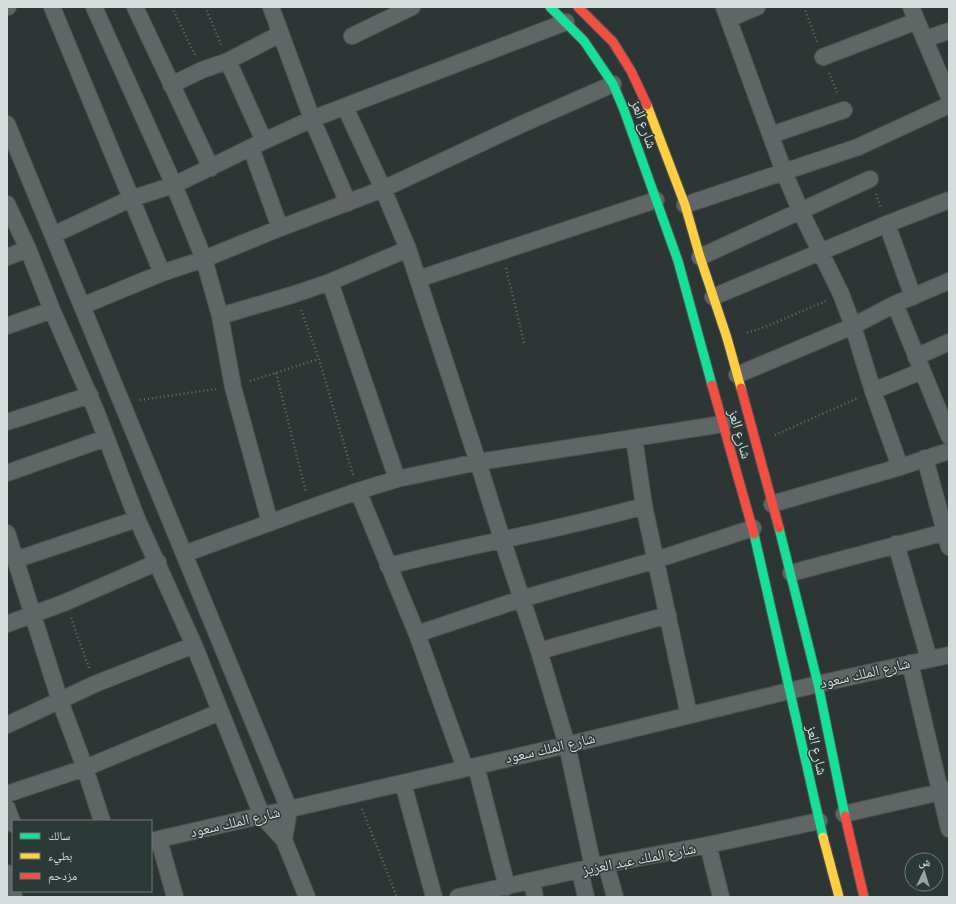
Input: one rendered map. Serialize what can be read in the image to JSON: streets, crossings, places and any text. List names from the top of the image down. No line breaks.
{"streets":{"main road":["شارع العز"],"street":["شارع الملك سعود","شارع الملك عبد العزيز"]},"crossings":[["شارع العز","شارع الملك سعود"],["شارع العز","شارع الملك عبد العزيز"]],"legend":["سالك","بطيء","مزدحم"],"north":"top"}
